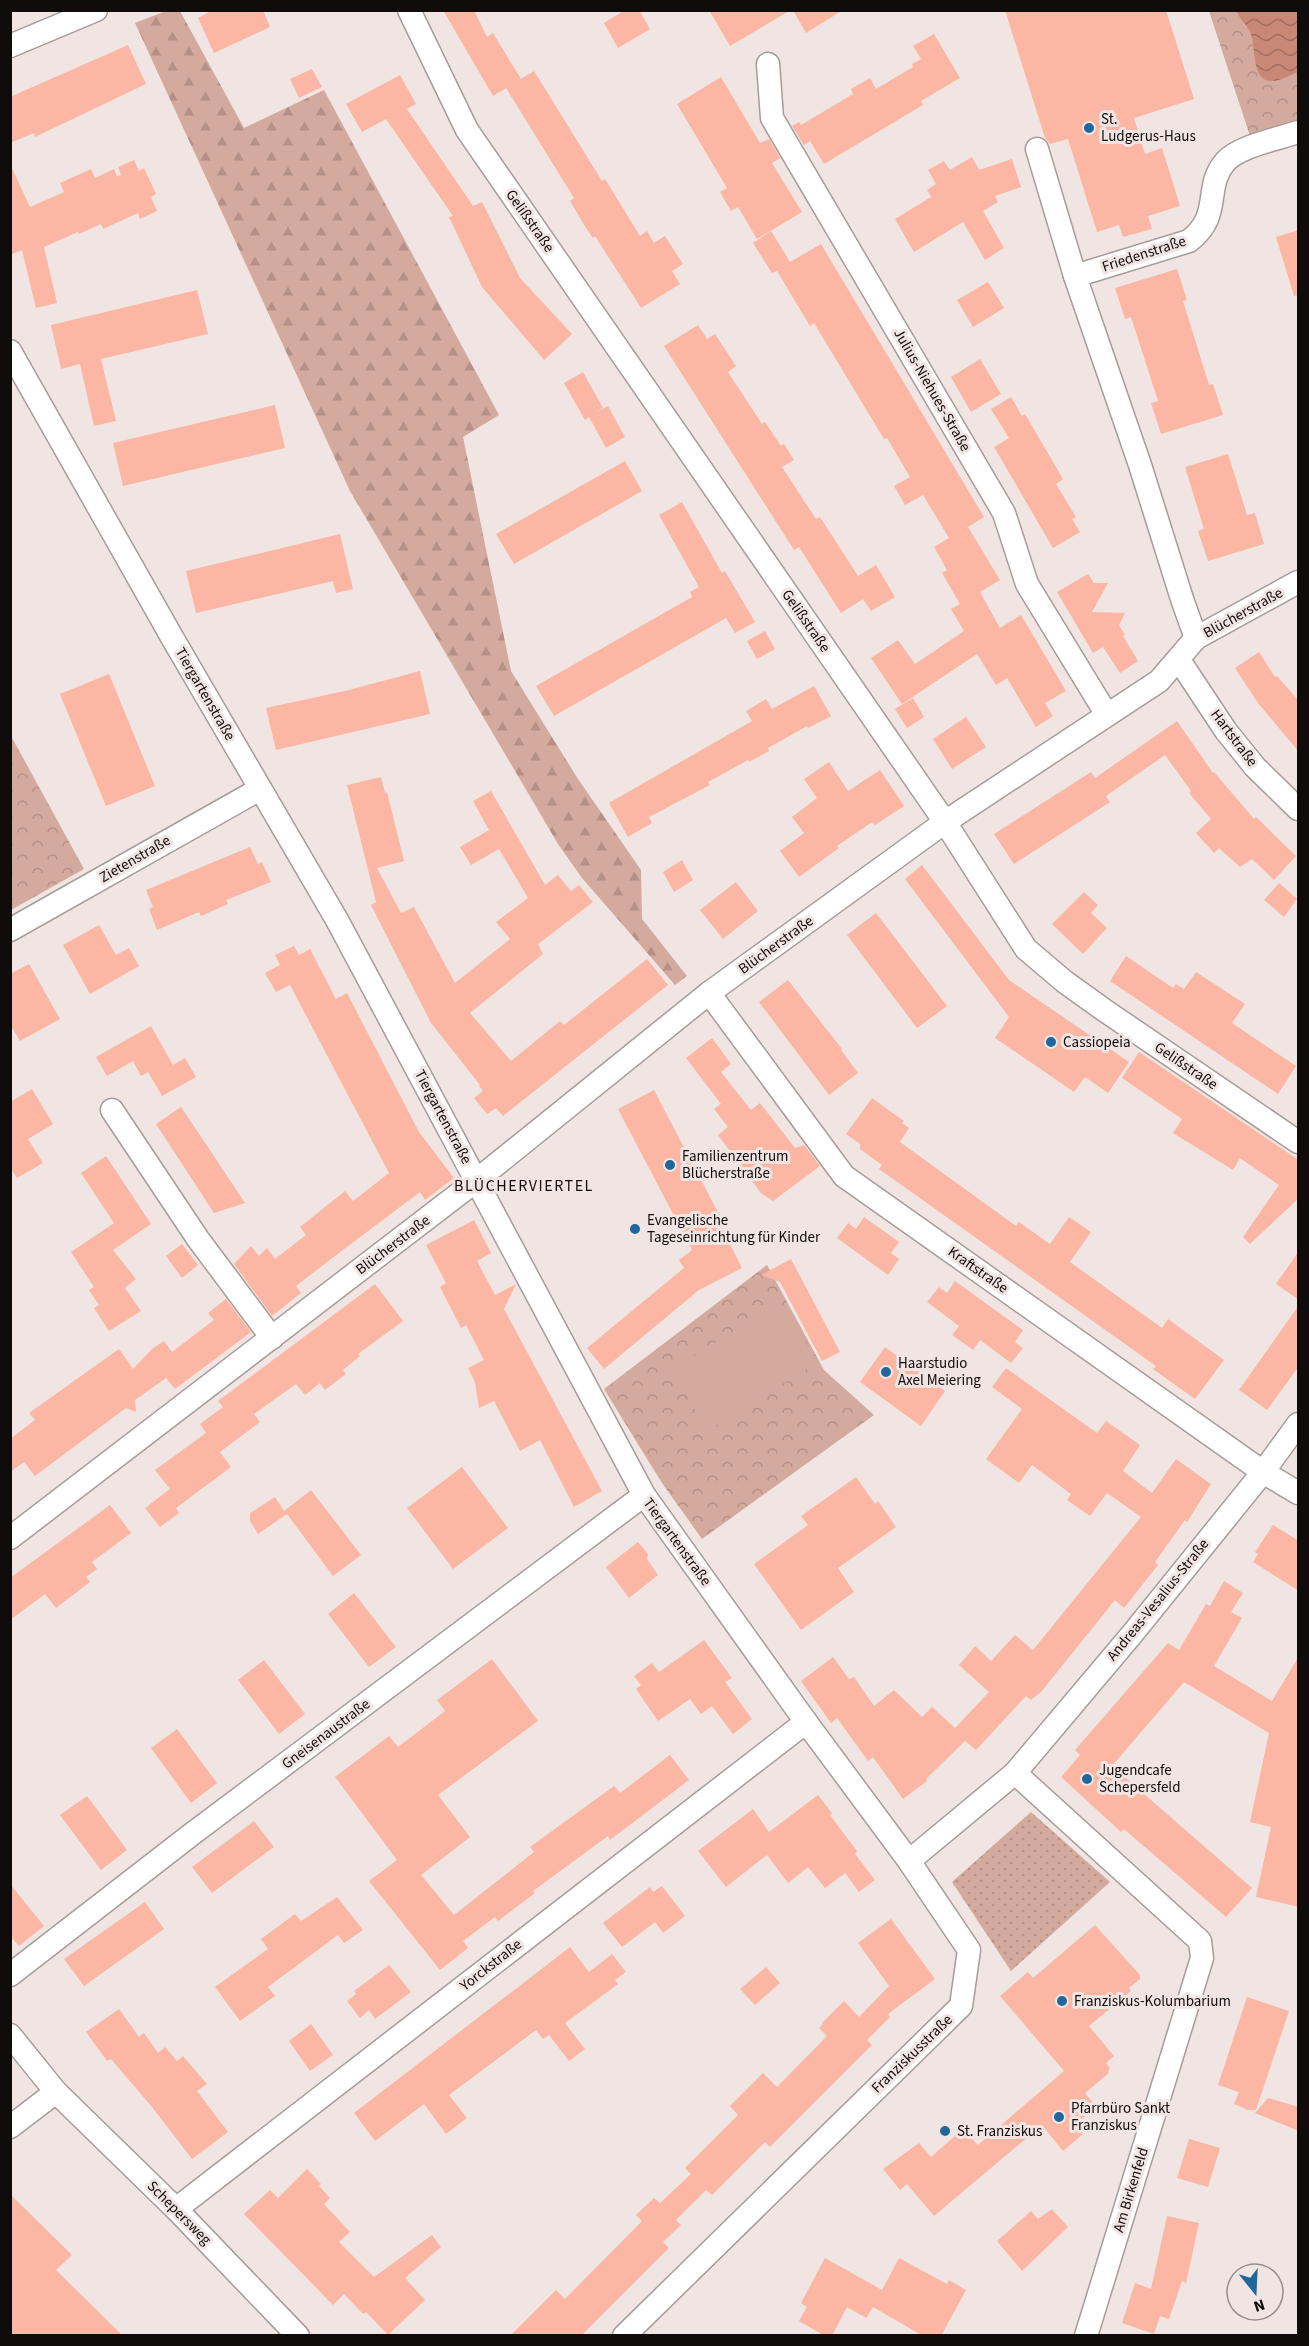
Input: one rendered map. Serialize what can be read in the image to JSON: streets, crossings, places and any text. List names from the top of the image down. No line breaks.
{"streets":{"street":["Gelißstraße","Friedenstraße","Julius-Niehues-Straße","Blücherstraße","Tiergartenstraße","Hartstraße","Zietenstraße","Kraftstraße","Andreas-Vesalius-Straße","Gneisenaustraße","Yorckstraße","Franziskusstraße","Am Birkenfeld","Schepersweg"]},"crossings":[["Gelißstraße","Blücherstraße"],["Julius-Niehues-Straße","Blücherstraße"],["Blücherstraße","Tiergartenstraße"],["Blücherstraße","Hartstraße"],["Blücherstraße","Kraftstraße"],["Tiergartenstraße","Zietenstraße"],["Tiergartenstraße","Gneisenaustraße"],["Tiergartenstraße","Yorckstraße"],["Tiergartenstraße","Franziskusstraße"],["Kraftstraße","Andreas-Vesalius-Straße"],["Andreas-Vesalius-Straße","Am Birkenfeld"],["Yorckstraße","Schepersweg"]],"districts":["BLÜCHERVIERTEL"],"places":["St. Ludgerus-Haus","Cassiopeia","Familienzentrum Blücherstraße","Evangelische Tageseinrichtung für Kinder","Haarstudio Axel Meiering","Jugendcafe Schepersfeld","Franziskus-Kolumbarium","Pfarrbüro Sankt Franziskus","St. Franziskus"],"north":"bottom"}
